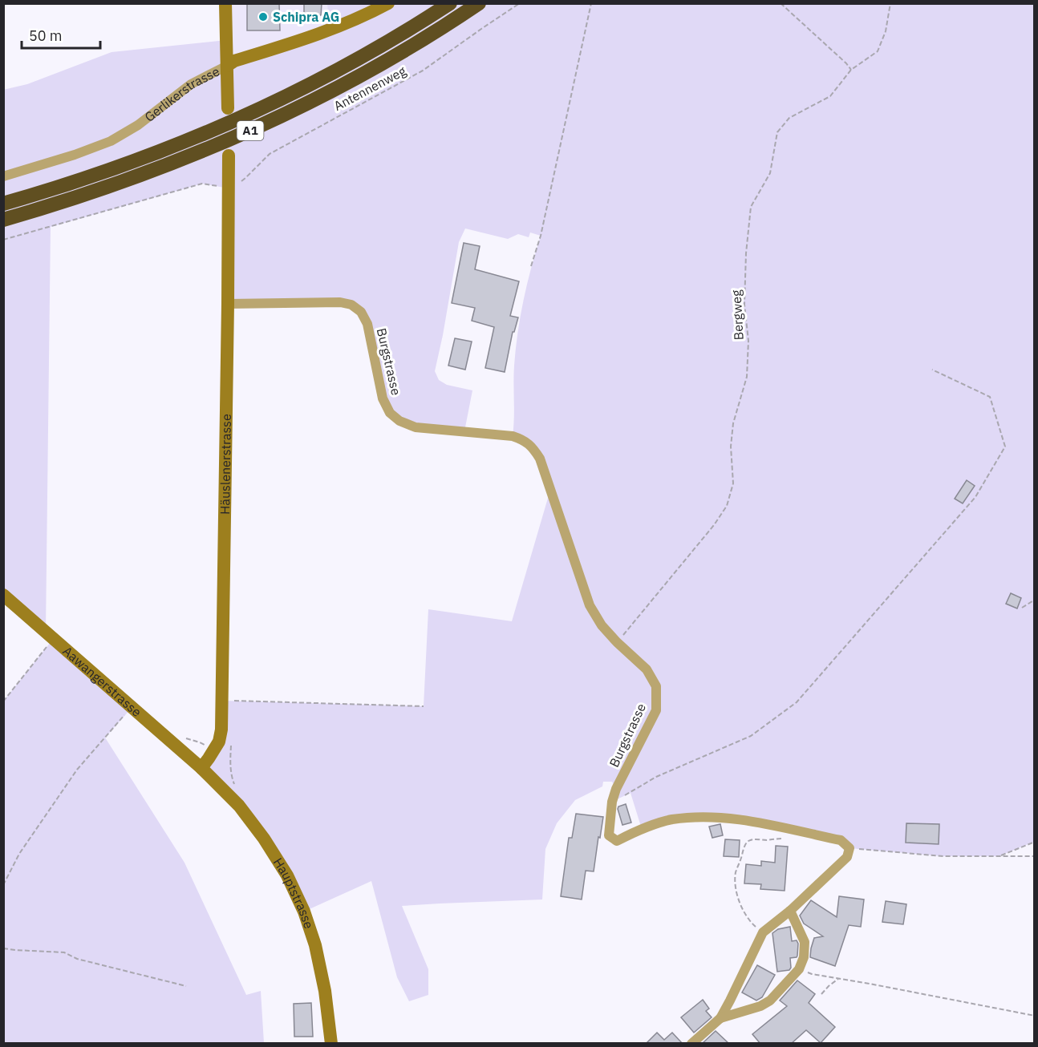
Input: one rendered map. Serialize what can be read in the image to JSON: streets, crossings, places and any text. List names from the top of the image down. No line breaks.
{"streets":{"highway":["A1"],"street":["Gerlikerstrasse","Burgstrasse","Häuslenerstrasse","Aawangerstrasse","Hauptstrasse"],"path":["Antennenweg","Bergweg"]},"crossings":[["Antennenweg","Häuslenerstrasse"],["Bergweg","Burgstrasse"],["Burgstrasse","Häuslenerstrasse"],["Häuslenerstrasse","Aawangerstrasse"],["Häuslenerstrasse","Hauptstrasse"],["Aawangerstrasse","Hauptstrasse"]],"places":["Schipra AG"],"scale_bar":"50 m"}
